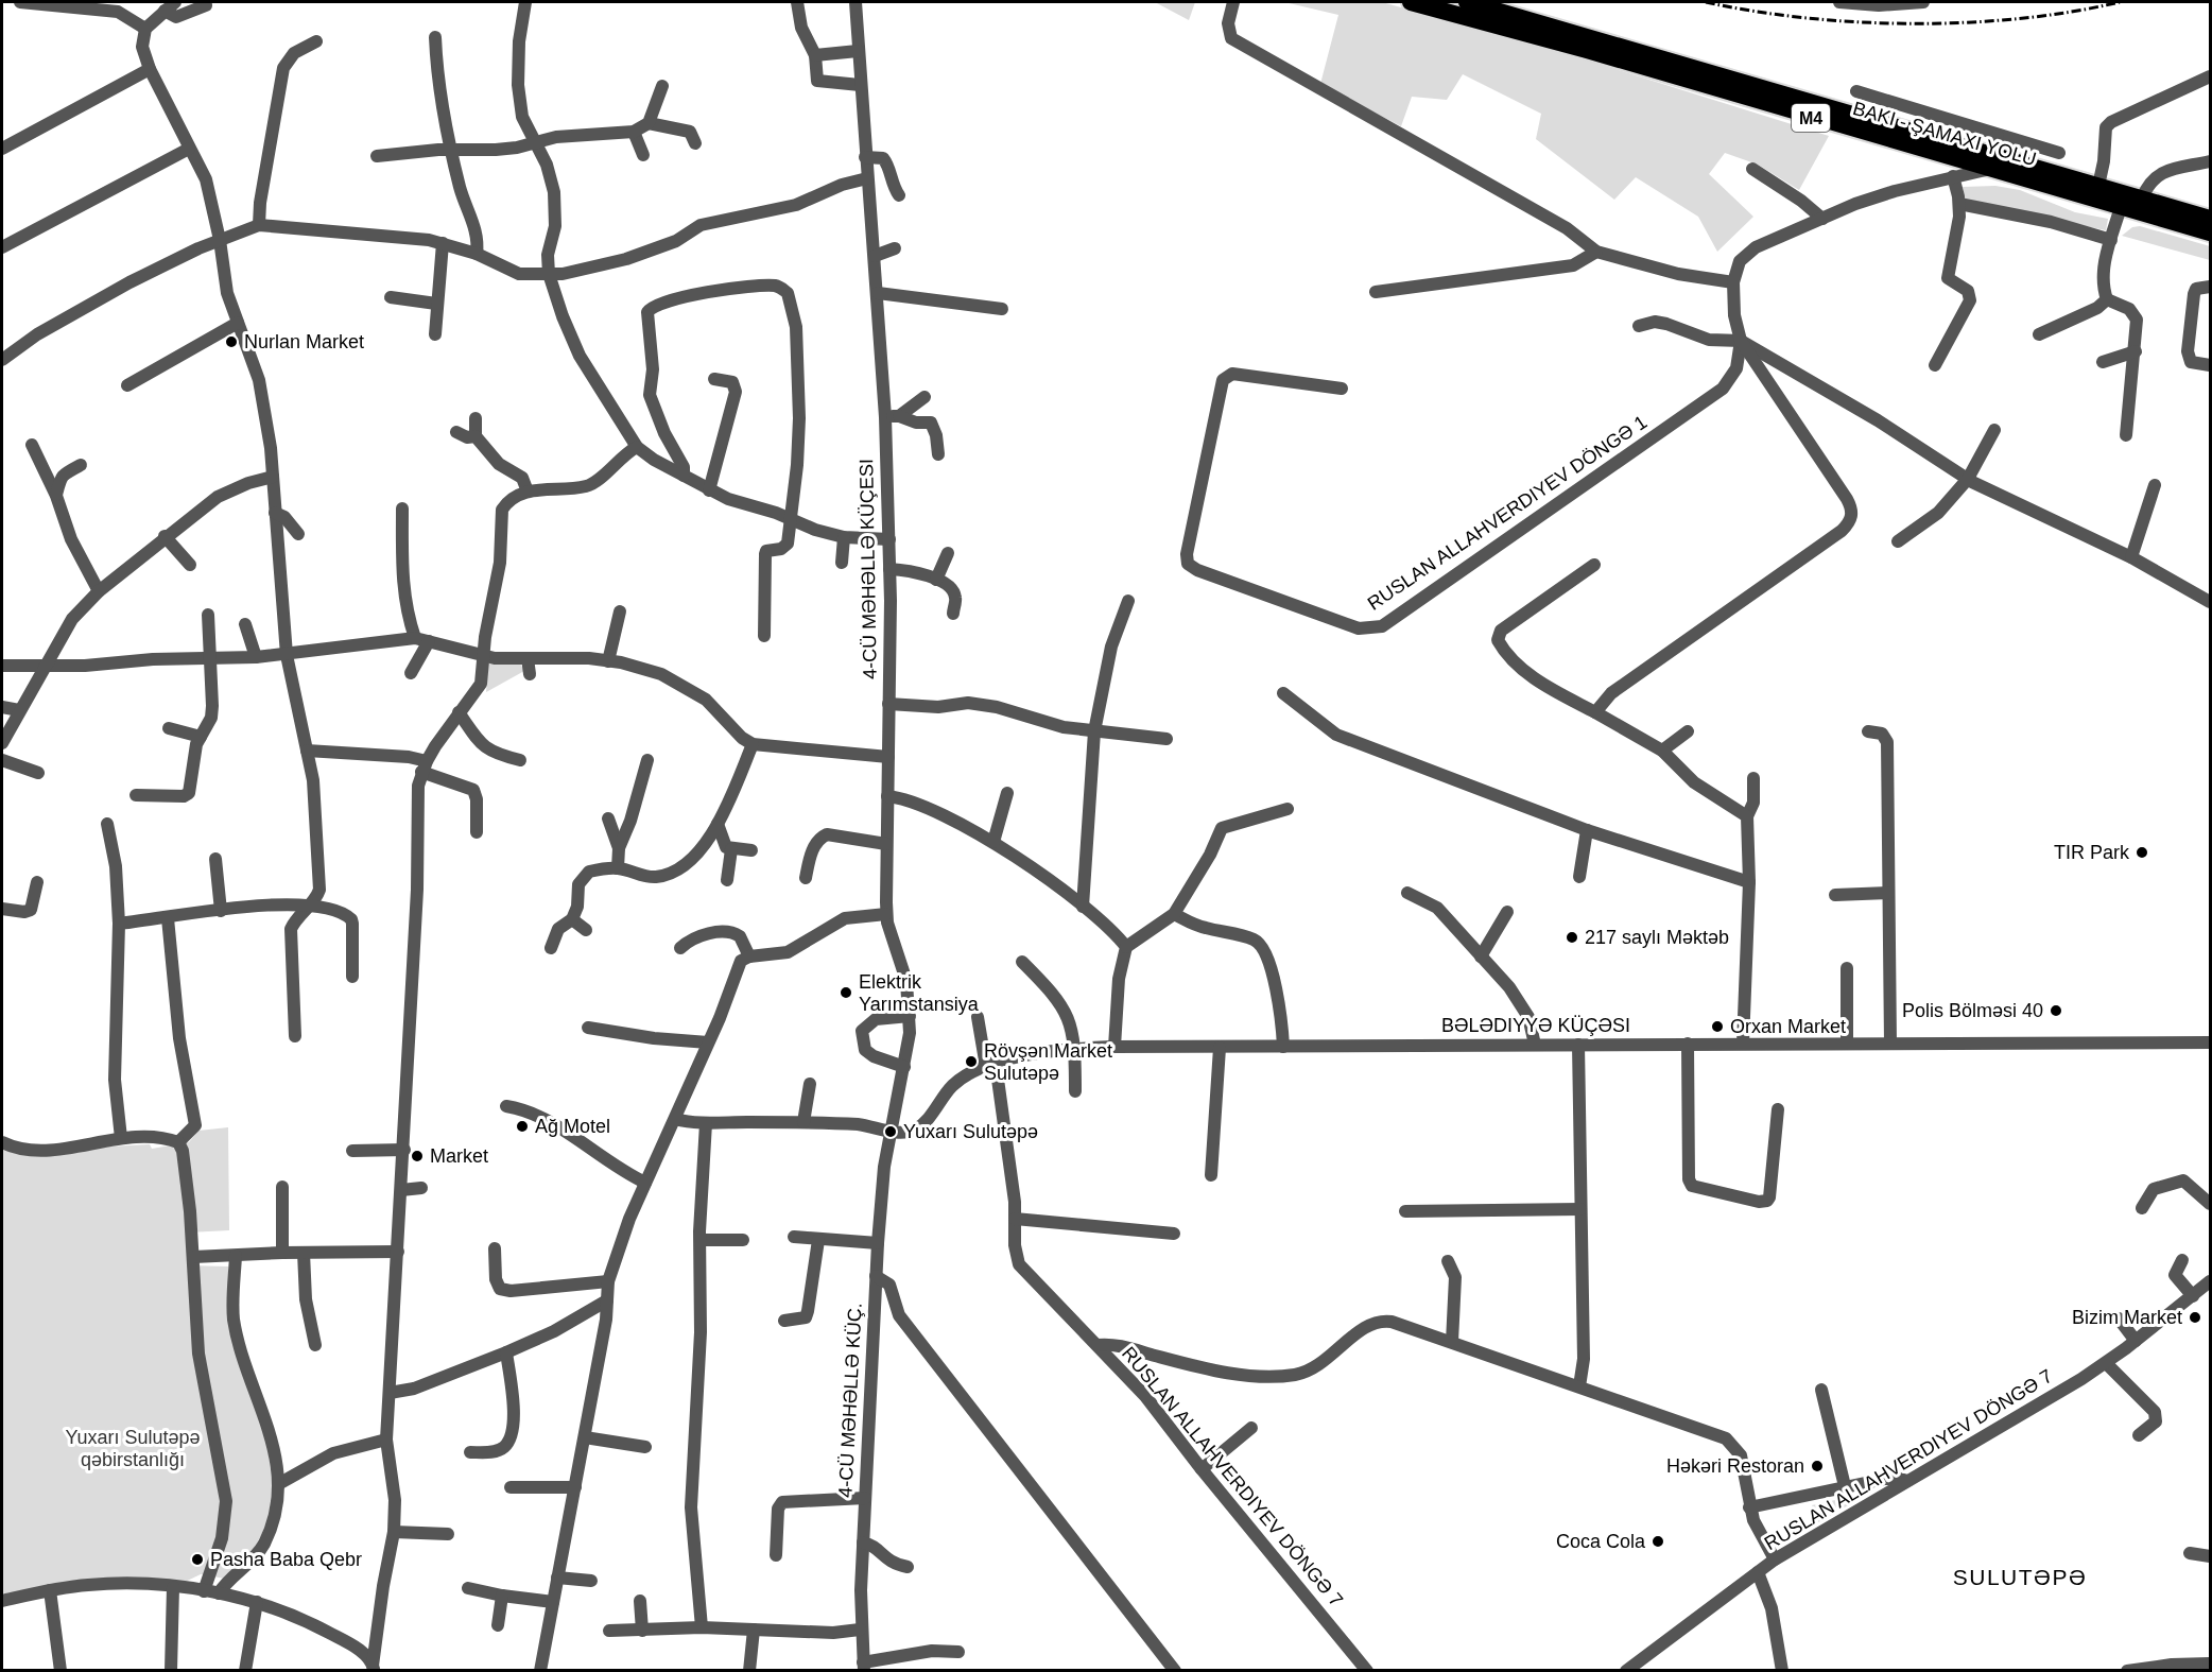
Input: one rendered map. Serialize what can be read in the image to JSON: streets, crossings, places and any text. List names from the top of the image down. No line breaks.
{"streets":{"highway":["M4"],"street":["RUSLAN ALLAHVERDIYEV DÖNGƏ 1","4-CÜ MƏHƏLLƏ KÜÇESI","BƏLƏDIYYƏ KÜÇƏSI","4-CÜ MƏHƏLLƏ KÜÇ.","RUSLAN ALLAHVERDIYEV DÖNGƏ 7"]},"crossings":[["4-CÜ MƏHƏLLƏ KÜÇESI","BƏLƏDIYYƏ KÜÇƏSI"],["4-CÜ MƏHƏLLƏ KÜÇESI","4-CÜ MƏHƏLLƏ KÜÇ."],["BƏLƏDIYYƏ KÜÇƏSI","4-CÜ MƏHƏLLƏ KÜÇ."],["BƏLƏDIYYƏ KÜÇƏSI","RUSLAN ALLAHVERDIYEV DÖNGƏ 7"]],"districts":["SULUTƏPƏ"],"parks":["Yuxarı Sulutəpə qəbirstanlığı"],"places":["Nurlan Market","TIR Park","217 saylı Məktəb","Elektrik Yarımstansiya","Polis Bölməsi 40","Orxan Market","Rövşən Market Sulutəpə","Ağ Motel","Yuxarı Sulutəpə","Market","Bizim Market","Həkəri Restoran","Coca Cola","Pasha Baba Qebr"]}
